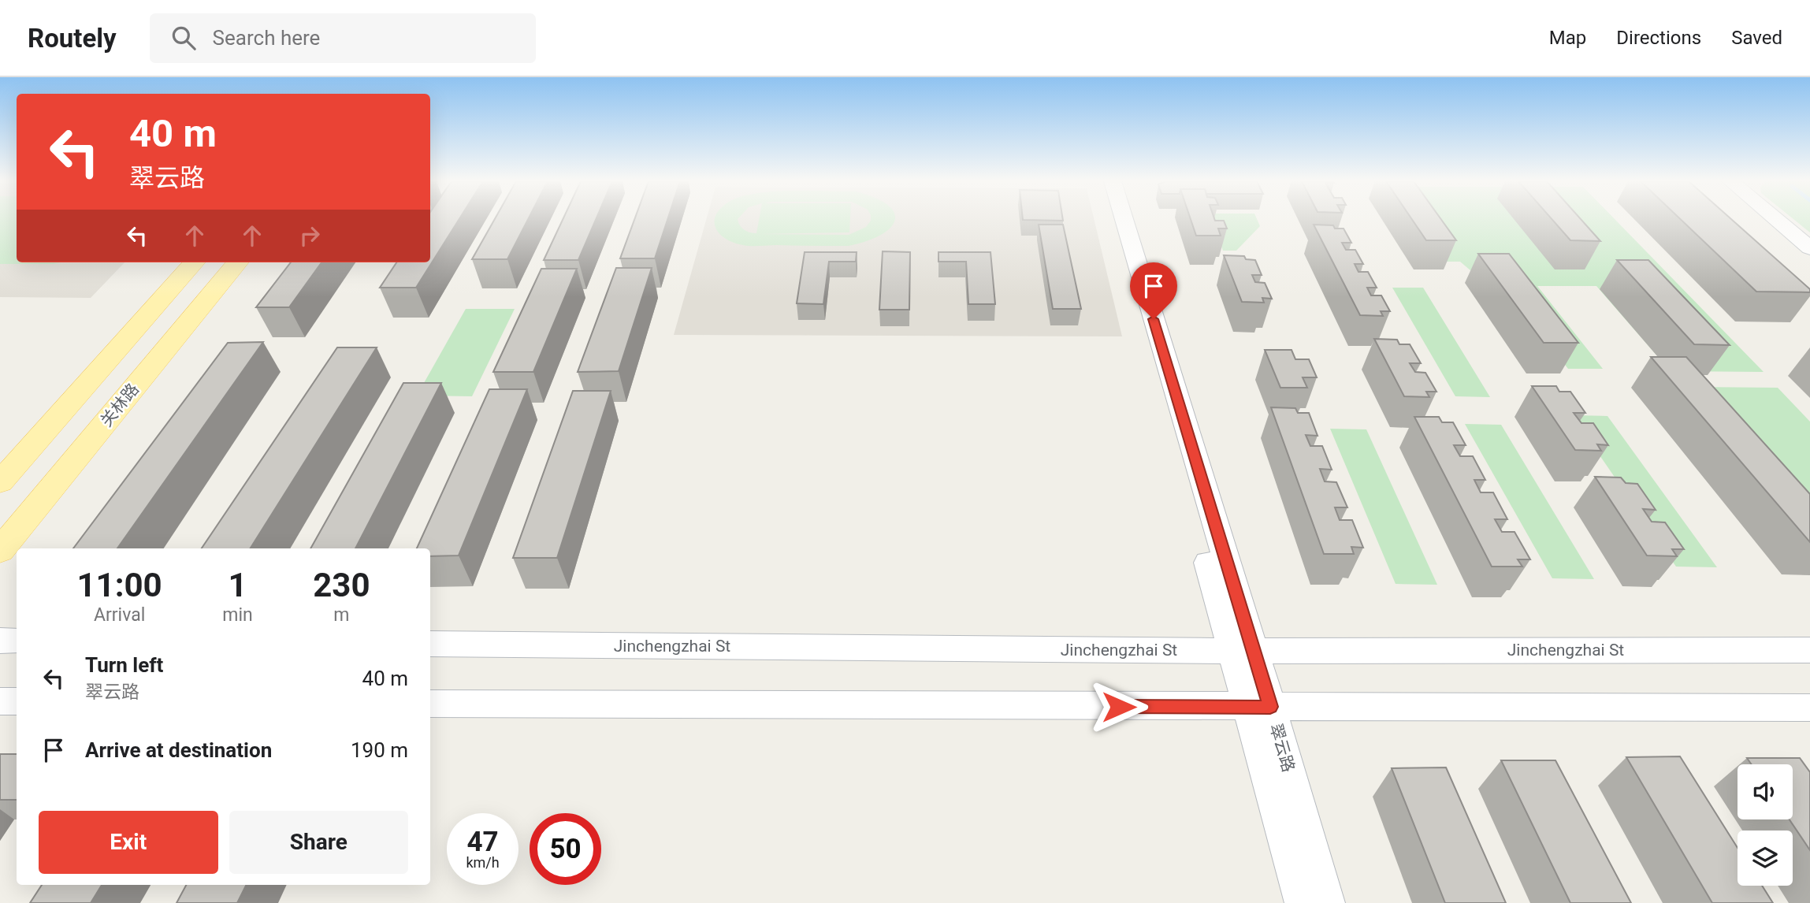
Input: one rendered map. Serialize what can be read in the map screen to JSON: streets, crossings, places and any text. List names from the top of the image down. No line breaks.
{"streets":{"main road":["关林路","Jinchengzhai St","翠云路"]},"crossings":[["Jinchengzhai St","翠云路"]],"page":{"header":"Routely","search":"Search here","nav":["Map","Directions","Saved"],"turn":["40 m","翠云路"],"eta":["11:00","Arrival","1","min","230","m"],"list":[{"name":"Turn left","note":"翠云路","value":"40 m"},{"name":"Arrive at destination","value":"190 m"}],"buttons":["Exit","Share"],"speed":"47 km/h","limit":"50"}}
